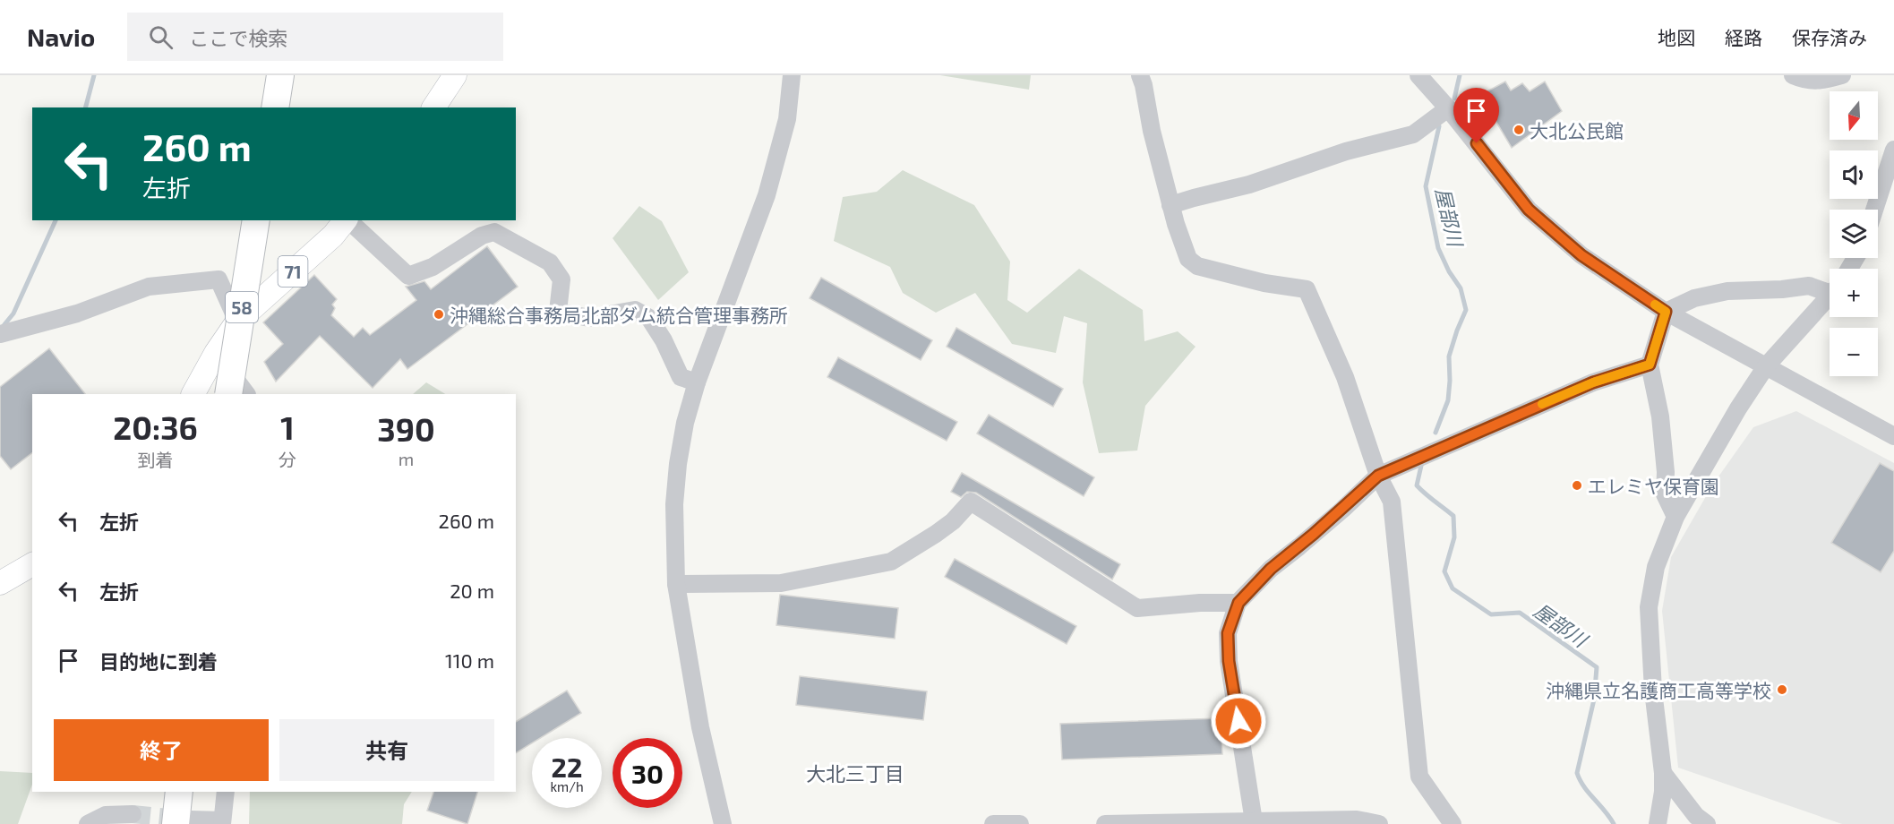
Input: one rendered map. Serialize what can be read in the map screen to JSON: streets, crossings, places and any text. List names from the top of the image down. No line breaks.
{"streets":{"highway":["58"],"main road":["71"]},"districts":["大北三丁目"],"water":["屋部川"],"places":["大北公民館","沖縄総合事務局北部ダム統合管理事務所","エレミヤ保育園","沖縄県立名護商工高等学校"],"north":"bottom","page":{"header":"Navio","search":"ここで検索","nav":["地図","経路","保存済み"],"map_buttons":["+","−"],"turn":["260 m","左折"],"eta":["20:36","到着","1","分","390","m"],"list":[{"name":"左折","value":"260 m"},{"name":"左折","value":"20 m"},{"name":"目的地に到着","value":"110 m"}],"buttons":["終了","共有"],"speed":"22 km/h","limit":"30"}}
